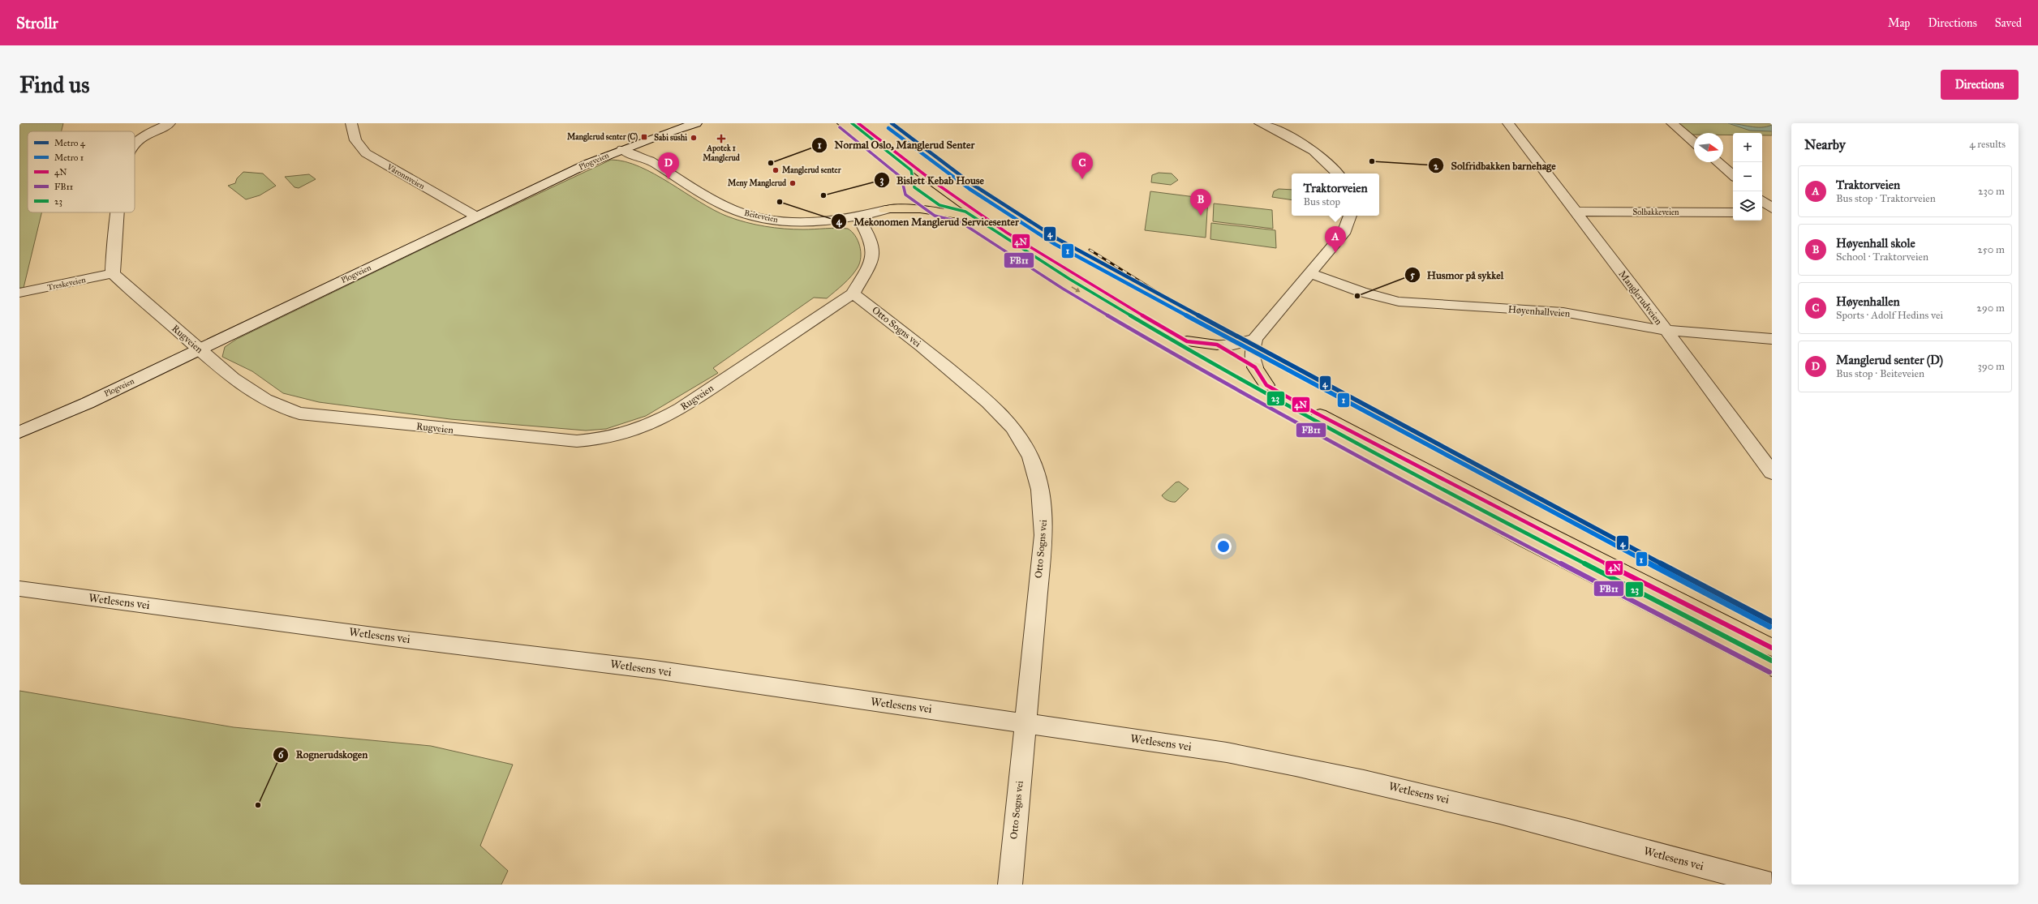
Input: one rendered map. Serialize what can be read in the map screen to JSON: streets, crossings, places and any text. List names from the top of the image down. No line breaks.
{"streets":{"street":["Plogveien","Våronnveien","Solbakkeveien","Beiteveien","Treskeveien","Manglerudveien","Høyenhallveien","Otto Sogns vei","Rugveien","Wetlesens vei"]},"crossings":[["Plogveien","Våronnveien"],["Plogveien","Beiteveien"],["Plogveien","Rugveien"],["Solbakkeveien","Manglerudveien"],["Beiteveien","Rugveien"],["Treskeveien","Rugveien"],["Manglerudveien","Høyenhallveien"],["Otto Sogns vei","Rugveien"],["Otto Sogns vei","Wetlesens vei"]],"places":{"transit":["Manglerud senter (C)"],"other":["Sabi sushi","Solfridbakken barnehage","Normal Oslo, Manglerud Senter","Manglerud senter","Meny Manglerud","Bislett Kebab House","Mekonomen Manglerud Servicesenter","Husmor på sykkel","Rognerudskogen"],"health":["Apotek 1 Manglerud"]},"lines":["metro line 4","transit line 4N","transit line 23","transit line FB11","metro line 1"],"legend":["Metro 4","Metro 1","4N","FB11","23"],"north":"right","page":{"header":"Strollr","nav":["Map","Directions","Saved"],"buttons":"Directions","title":"Find us","heading":["Nearby","4 results"],"map_buttons":["+","−"],"pins":["C","D","B","A"],"list":[{"mark":"A","name":"Traktorveien","note":"Bus stop · Traktorveien","value":"230 m"},{"mark":"B","name":"Høyenhall skole","note":"School · Traktorveien","value":"250 m"},{"mark":"C","name":"Høyenhallen","note":"Sports · Adolf Hedins vei","value":"290 m"},{"mark":"D","name":"Manglerud senter (D)","note":"Bus stop · Beiteveien","value":"390 m"}],"popup":["Traktorveien","Bus stop"]}}
